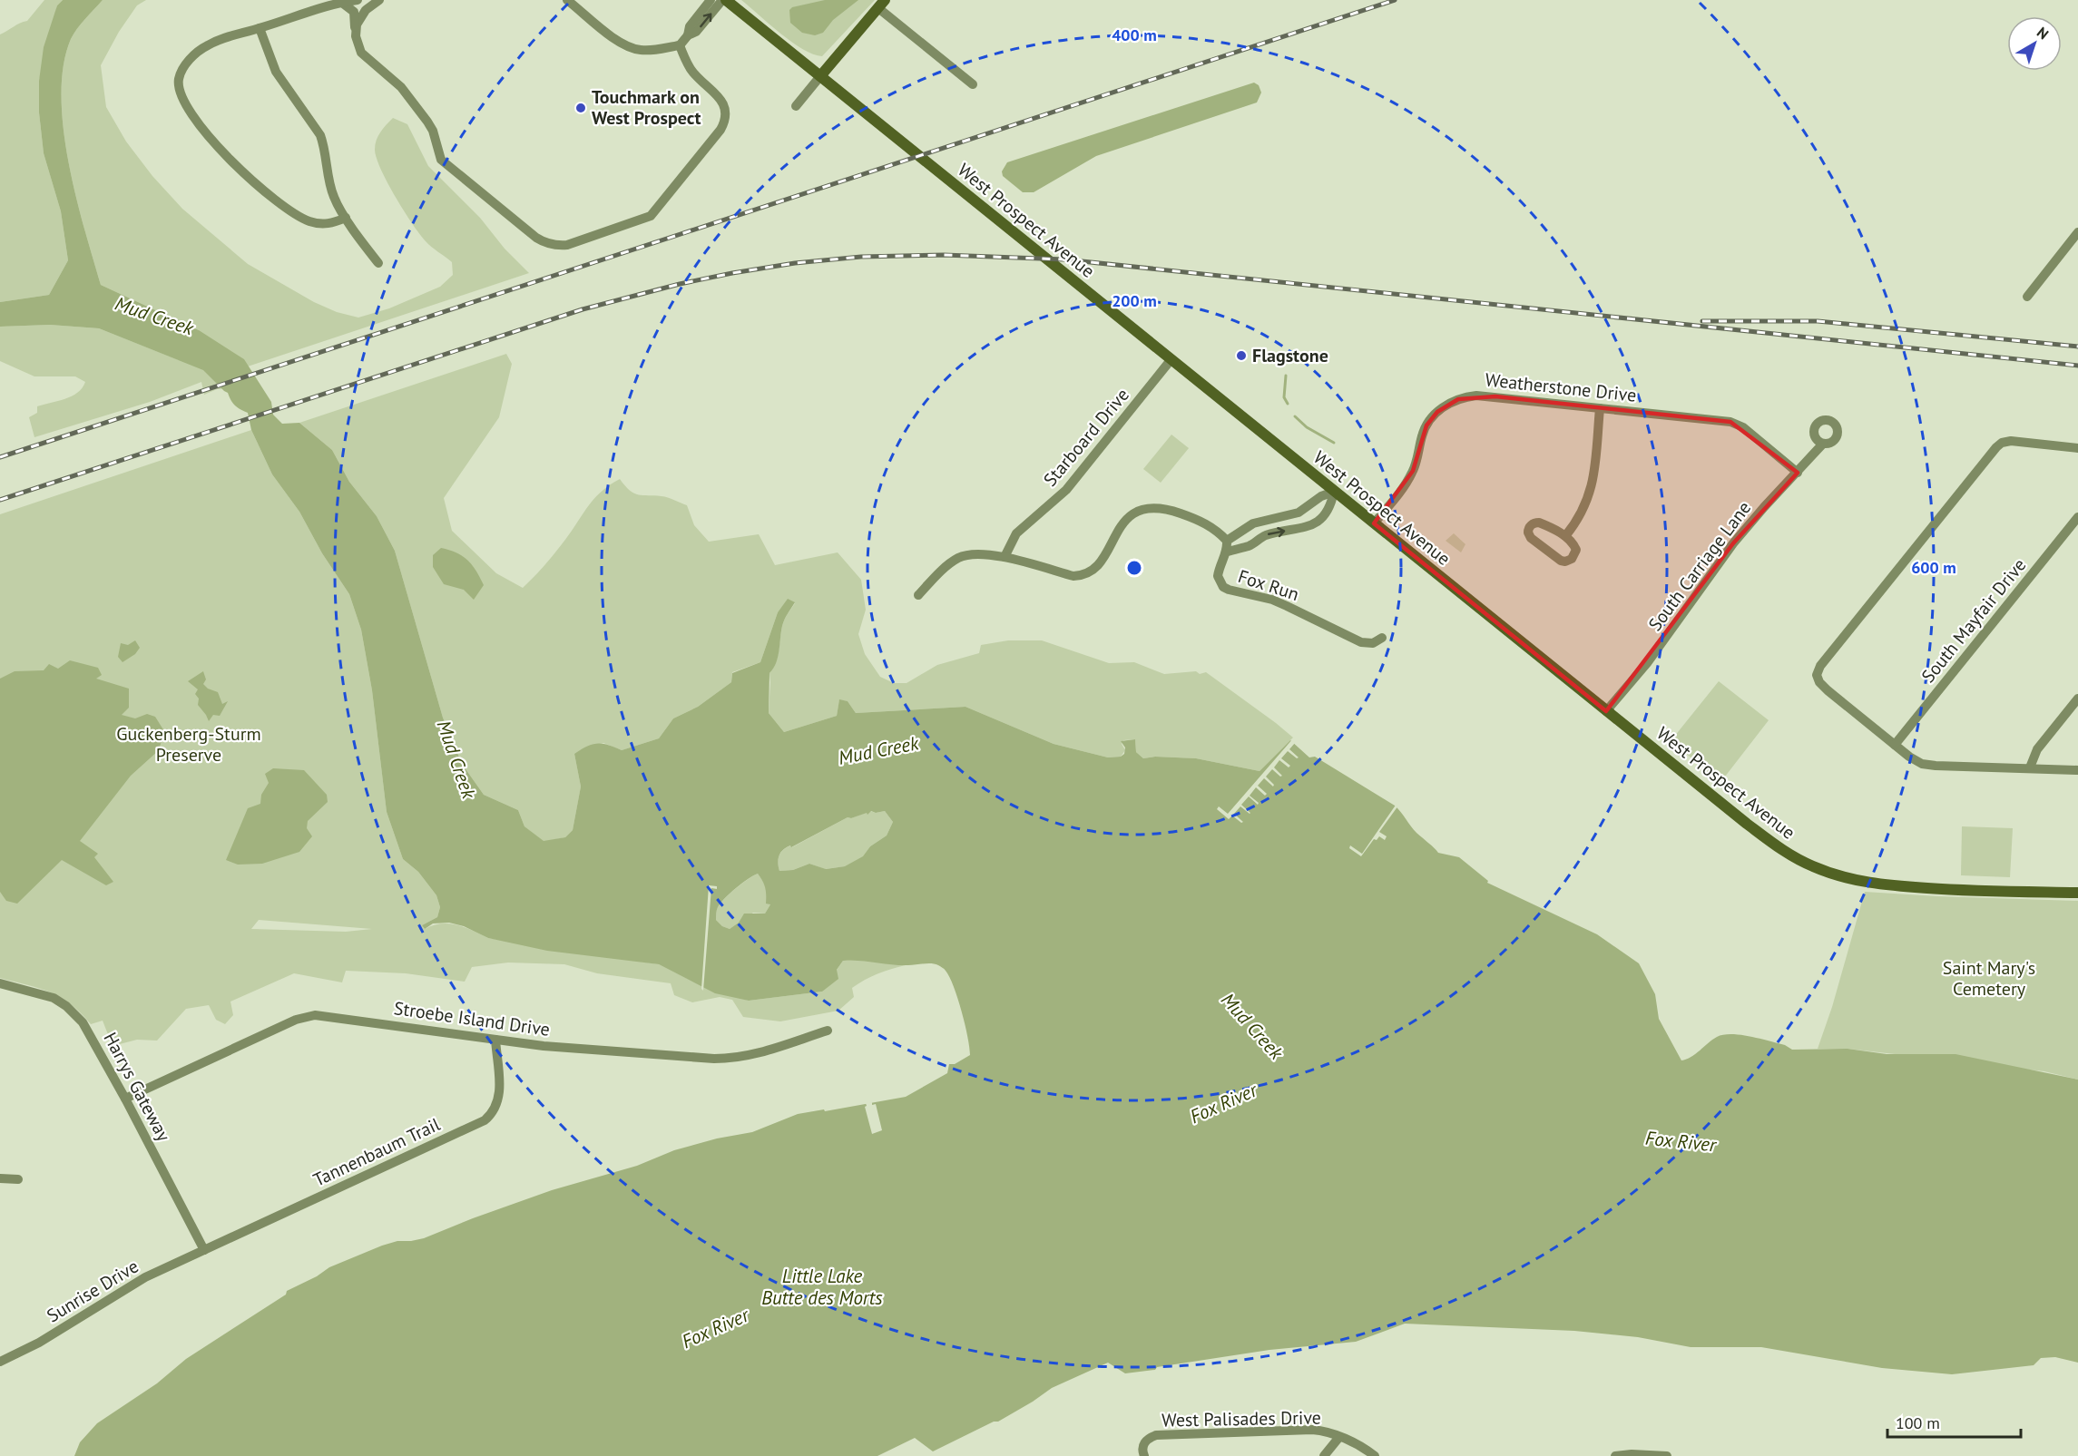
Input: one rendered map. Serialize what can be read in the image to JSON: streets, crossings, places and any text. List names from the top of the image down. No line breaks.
{"streets":{"main road":["West Prospect Avenue"],"street":["Weatherstone Drive","Starboard Drive","South Carriage Lane","Fox Run","South Mayfair Drive","Stroebe Island Drive","Harrys Gateway","Tannenbaum Trail","Sunrise Drive","West Palisades Drive"]},"crossings":[["West Prospect Avenue","Weatherstone Drive"],["West Prospect Avenue","Starboard Drive"],["West Prospect Avenue","South Carriage Lane"],["Weatherstone Drive","South Carriage Lane"],["Stroebe Island Drive","Harrys Gateway"],["Stroebe Island Drive","Tannenbaum Trail"],["Harrys Gateway","Tannenbaum Trail"],["Harrys Gateway","Sunrise Drive"],["Tannenbaum Trail","Sunrise Drive"]],"water":["Mud Creek","Fox River","Little Lake Butte des Morts"],"parks":["Guckenberg-Sturm Preserve","Saint Mary's Cemetery"],"places":["Touchmark on West Prospect","Flagstone"],"scale_bar":"100 m","north":"top right","rings":["400 m","200 m","600 m"]}
